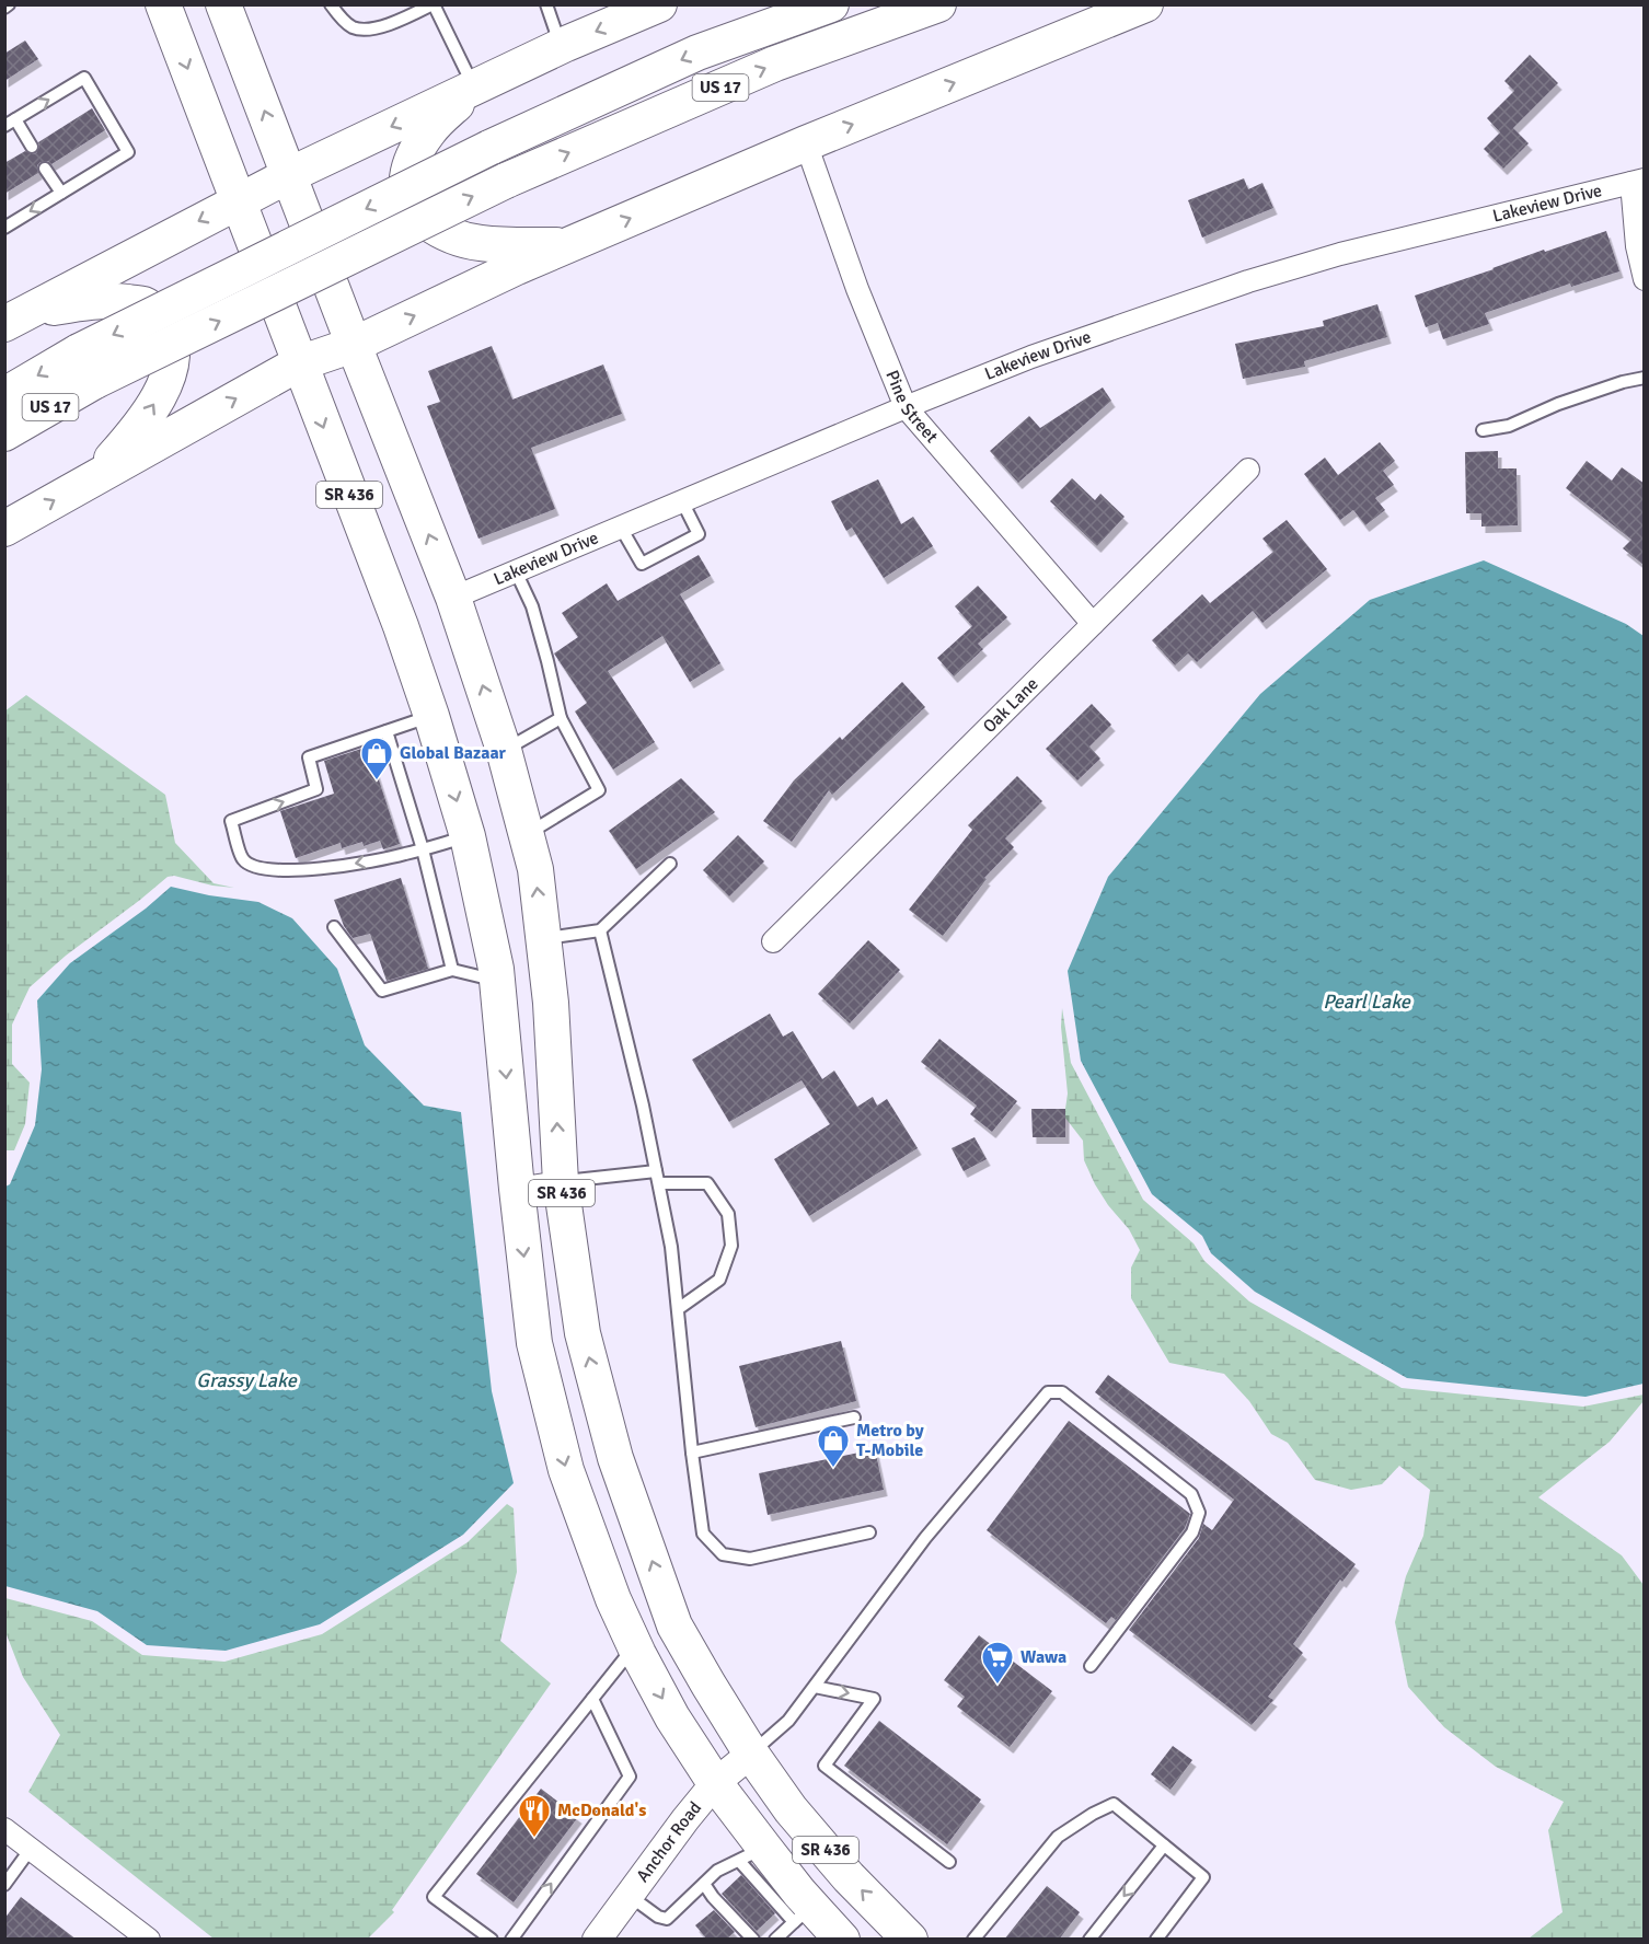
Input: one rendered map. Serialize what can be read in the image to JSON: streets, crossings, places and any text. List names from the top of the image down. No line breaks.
{"streets":{"main road":["US 17","SR 436"],"street":["Lakeview Drive","Pine Street","Oak Lane","Anchor Road"]},"crossings":[["Lakeview Drive","Pine Street"],["Lakeview Drive","SR 436"],["Pine Street","Oak Lane"],["SR 436","Anchor Road"]],"water":["Pearl Lake","Grassy Lake"],"places":{"shop":["Global Bazaar","Metro by T-Mobile"],"supermarket":["Wawa"],"restaurant":["McDonald's"]}}
